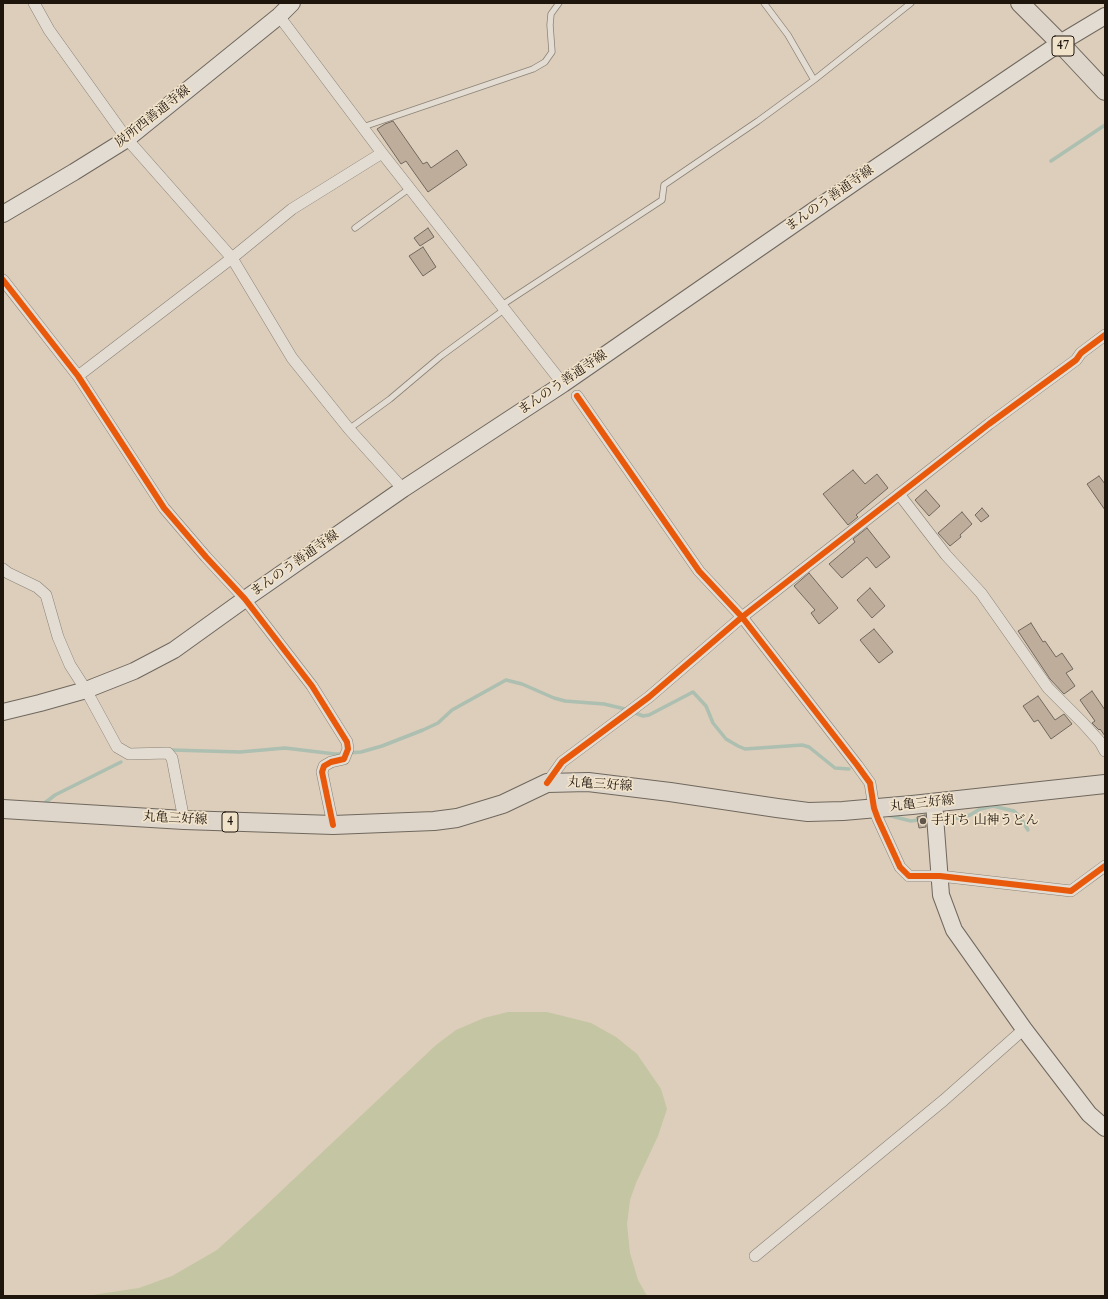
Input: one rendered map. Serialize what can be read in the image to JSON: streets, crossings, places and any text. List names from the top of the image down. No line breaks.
{"streets":{"main road":["47","炭所西善通寺線","まんのう善通寺線","丸亀三好線","4"]},"crossings":[["47","まんのう善通寺線"]],"places":["手打ち 山神うどん"]}
